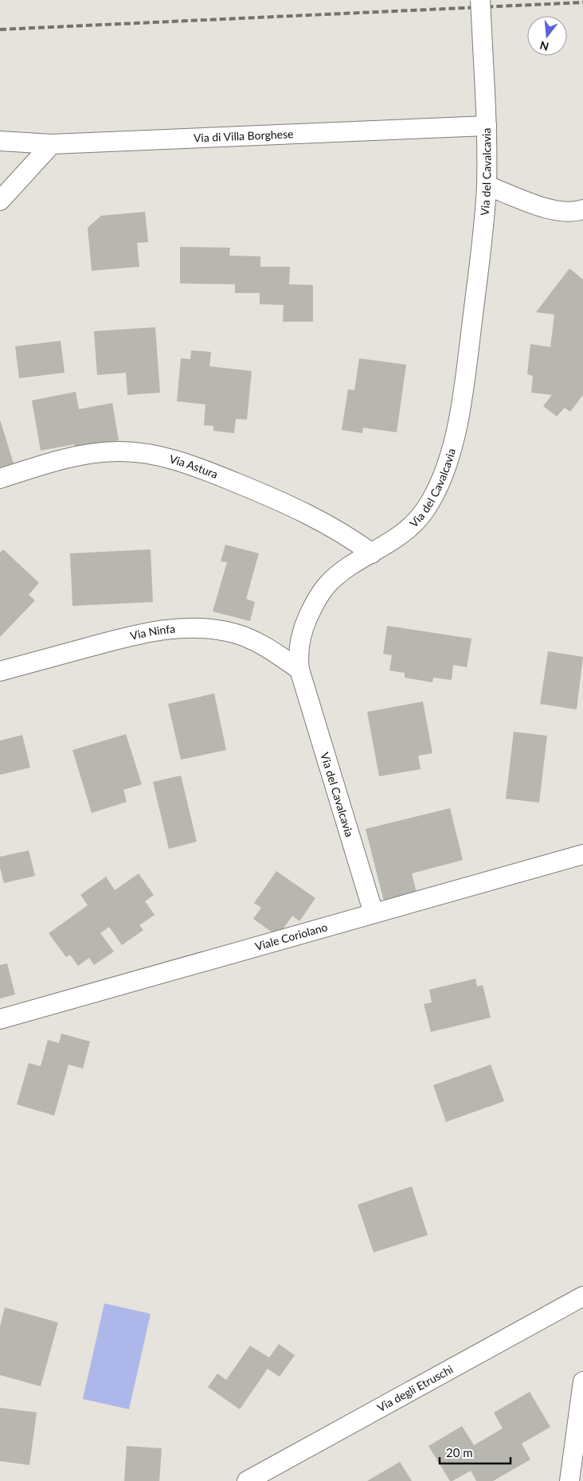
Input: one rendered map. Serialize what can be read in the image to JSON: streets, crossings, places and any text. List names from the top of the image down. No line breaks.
{"streets":{"street":["Via di Villa Borghese","Via del Cavalcavia","Via Astura","Via Ninfa","Viale Coriolano","Via degli Etruschi"]},"crossings":[["Via di Villa Borghese","Via del Cavalcavia"],["Via del Cavalcavia","Via Astura"],["Via del Cavalcavia","Via Ninfa"],["Via del Cavalcavia","Viale Coriolano"]],"scale_bar":"20 m","north":"bottom"}
